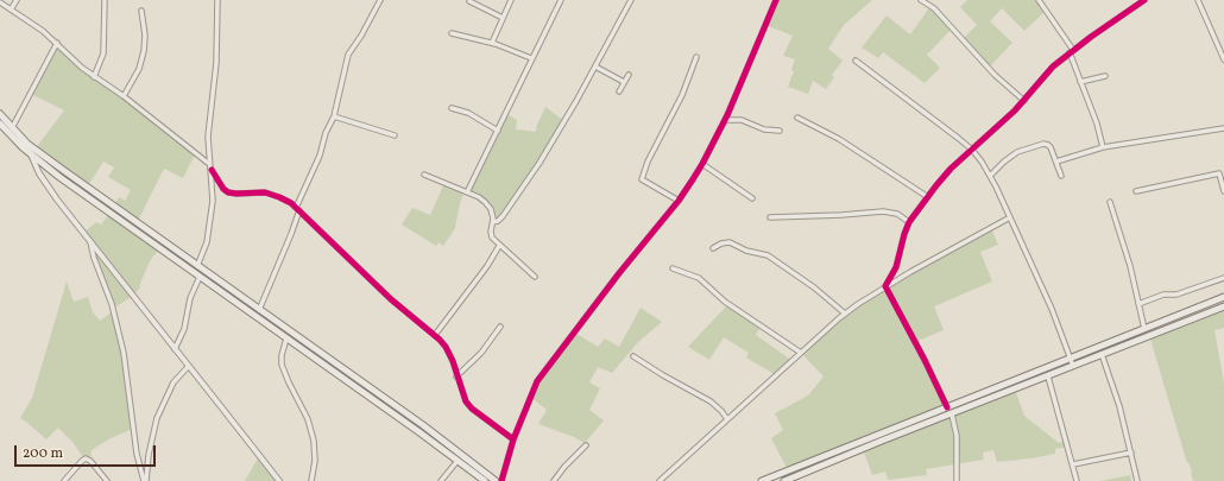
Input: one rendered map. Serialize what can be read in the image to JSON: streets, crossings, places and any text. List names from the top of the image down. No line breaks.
{"scale_bar":"200 m"}
